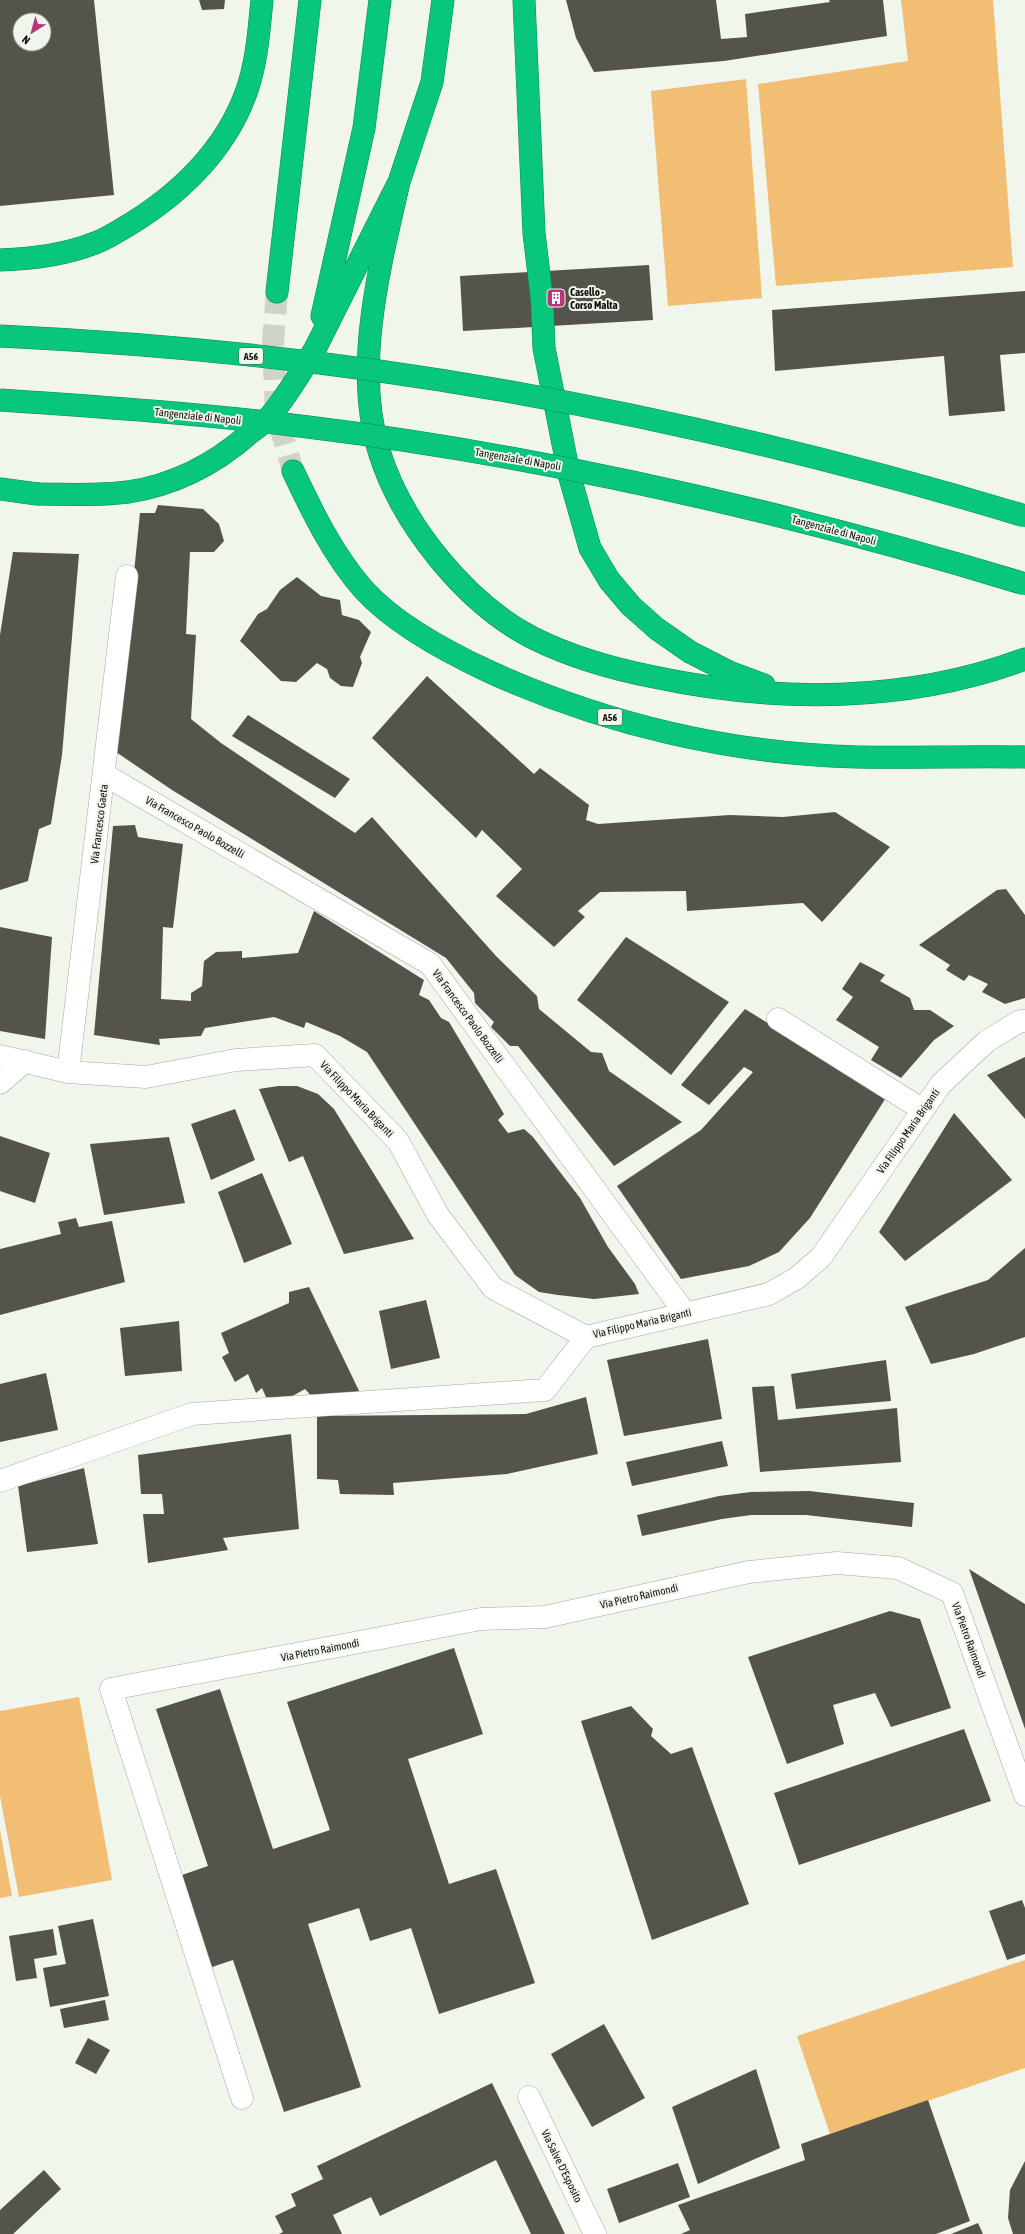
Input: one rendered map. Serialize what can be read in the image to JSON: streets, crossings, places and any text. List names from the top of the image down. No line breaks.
{"streets":{"highway":["A56","Tangenziale di Napoli"],"street":["Via Francesco Gaeta","Via Francesco Paolo Bozzelli","Via Filippo Maria Briganti","Via Pietro Raimondi","Via Salve D'Esposito"]},"crossings":[["Via Francesco Gaeta","Via Francesco Paolo Bozzelli"],["Via Francesco Gaeta","Via Filippo Maria Briganti"],["Via Francesco Paolo Bozzelli","Via Filippo Maria Briganti"]],"places":{"building":["Casello - Corso Malta"]},"north":"bottom left"}
